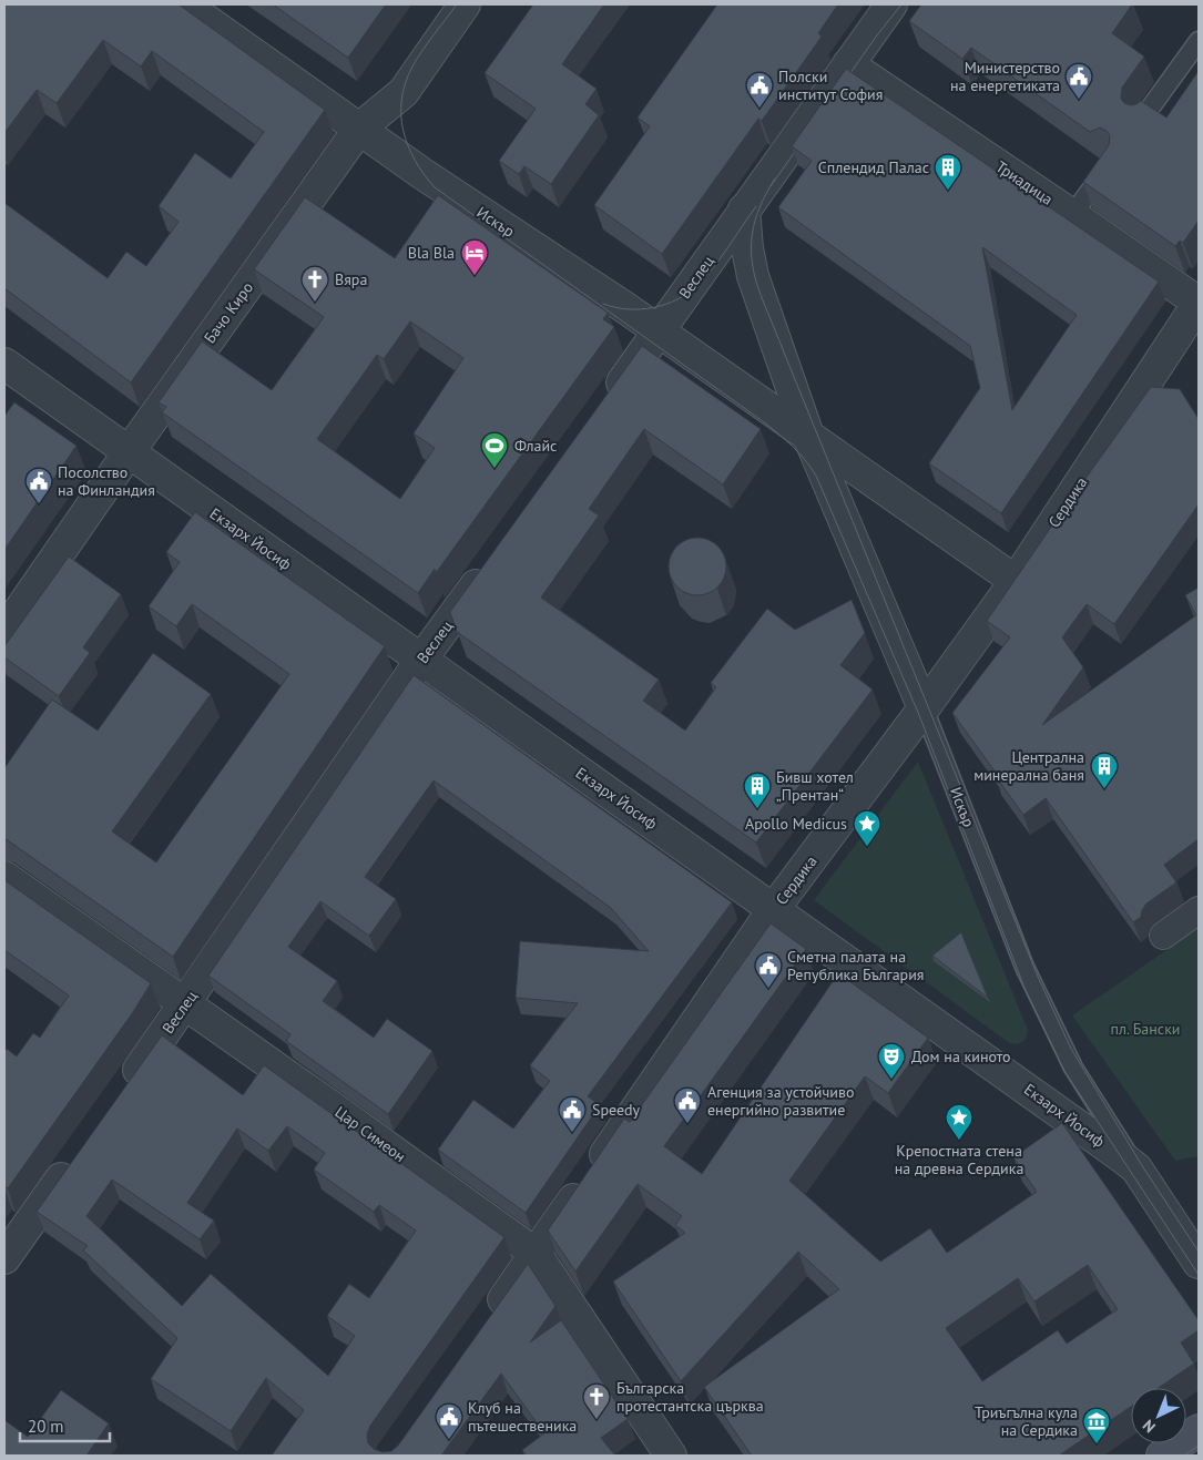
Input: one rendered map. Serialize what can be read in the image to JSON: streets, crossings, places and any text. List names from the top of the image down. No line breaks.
{"streets":{"street":["Триадица","Искър","Веслец","Бачо Киро","Сердика","Екзарх Йосиф","Цар Симеон"]},"crossings":[["Триадица","Веслец"],["Триадица","Сердика"],["Искър","Веслец"],["Искър","Бачо Киро"],["Искър","Сердика"],["Искър","Екзарх Йосиф"],["Веслец","Екзарх Йосиф"],["Веслец","Цар Симеон"],["Бачо Киро","Екзарх Йосиф"],["Сердика","Екзарх Йосиф"],["Сердика","Цар Симеон"]],"parks":["пл. Бански"],"places":{"public building":["Министерство на енергетиката","Полски институт София","Посолство на Финландия","Сметна палата на Република България","Агенция за устойчиво енергийно развитие","Speedy","Клуб на пътешественика"],"building":["Сплендид Палас","Централна минерална баня","Бивш хотел „Прентан“"],"hotel":["Bla Bla"],"church":["Вяра","Българска протестантска църква"],"sports":["Флайс"],"place":["Apollo Medicus","Крепостната стена на древна Сердика"],"theatre":["Дом на киното"],"museum":["Триъгълна кула на Сердика"]},"scale_bar":"20 m","north":"bottom left"}
